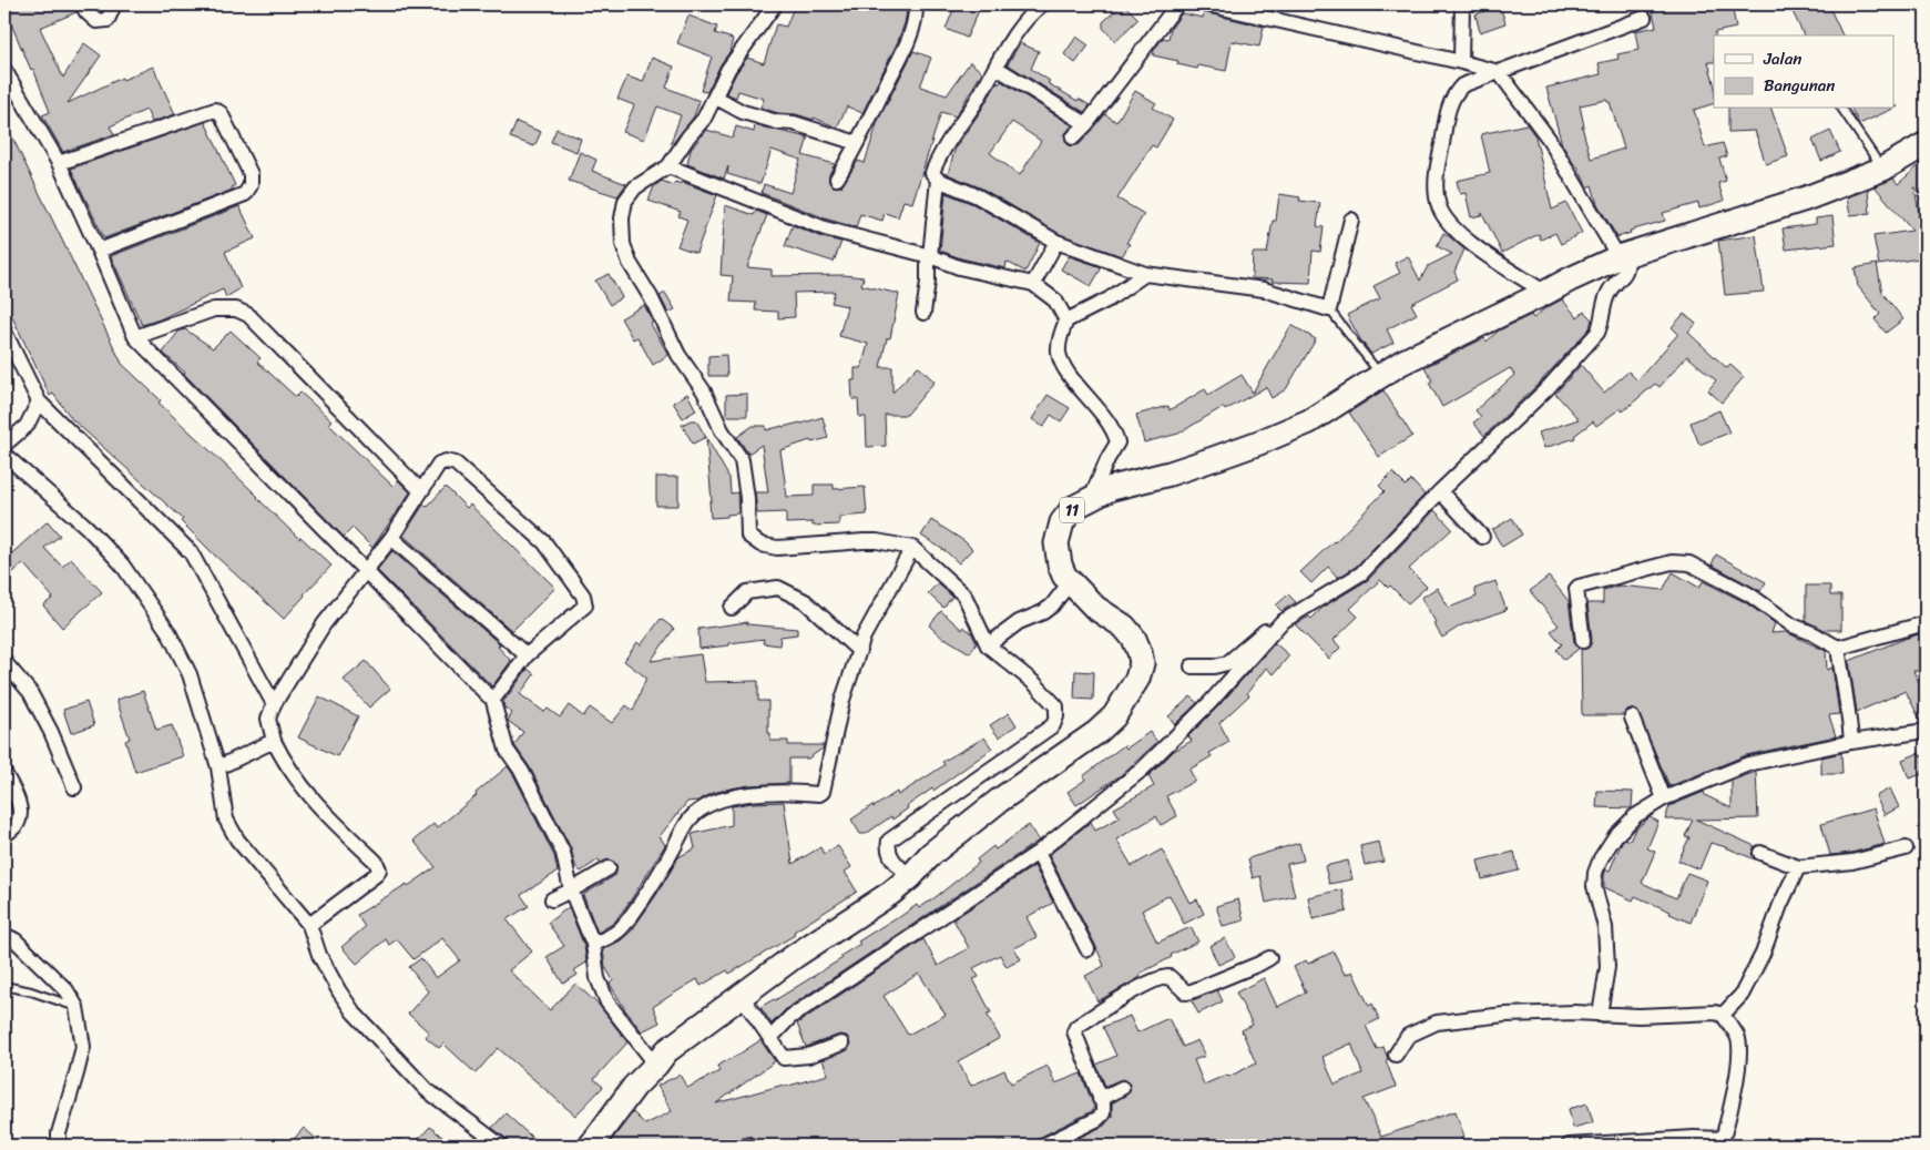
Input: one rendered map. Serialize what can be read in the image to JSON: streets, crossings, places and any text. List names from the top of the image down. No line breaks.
{"streets":{"highway":["11"]},"legend":["Jalan","Bangunan"]}
